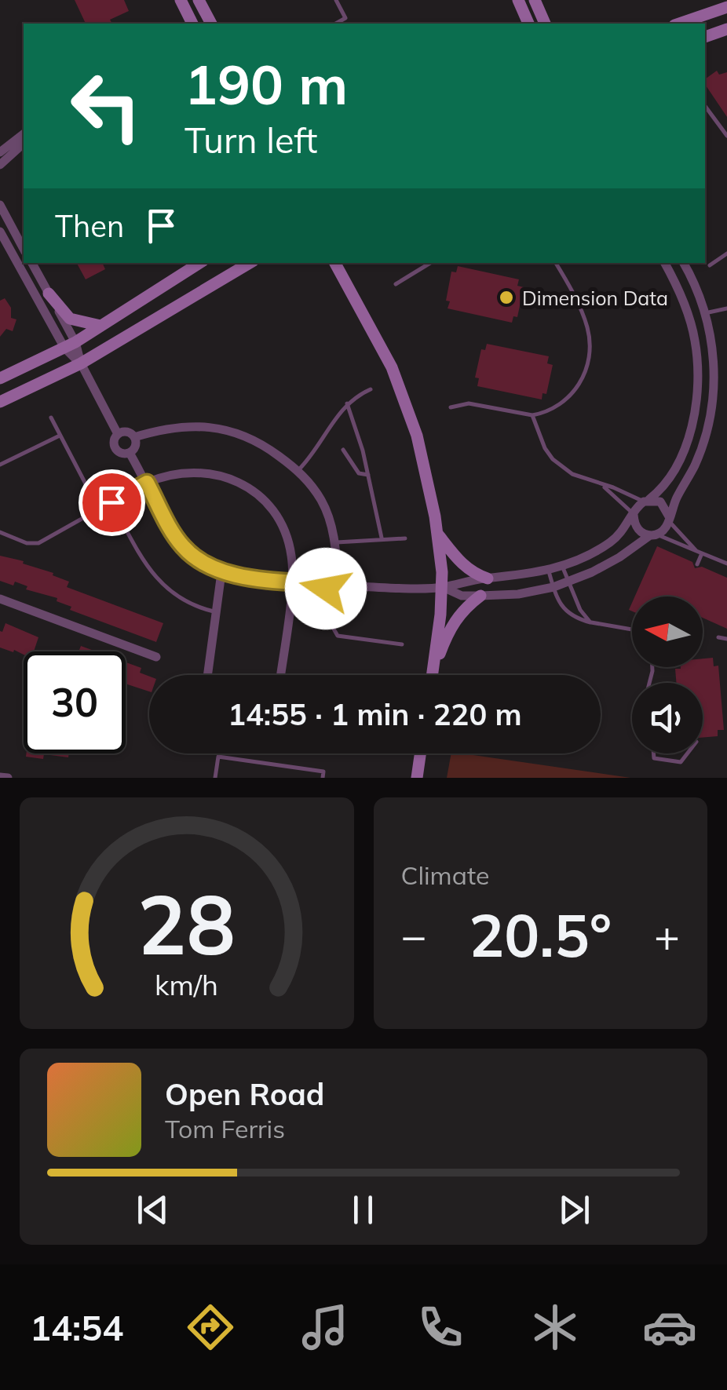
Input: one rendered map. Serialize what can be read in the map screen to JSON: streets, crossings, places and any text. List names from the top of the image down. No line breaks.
{"places":["Dimension Data"],"north":"left","page":{"turn":["190 m","Turn left"],"then":"Then","limit":"30","trip":"14:55 · 1 min · 220 m","tile":"Climate","heat":["−","20.5°","+"],"song":["Open Road","Tom Ferris"],"tabs":"14:54","gauge":["28","km/h"]}}
